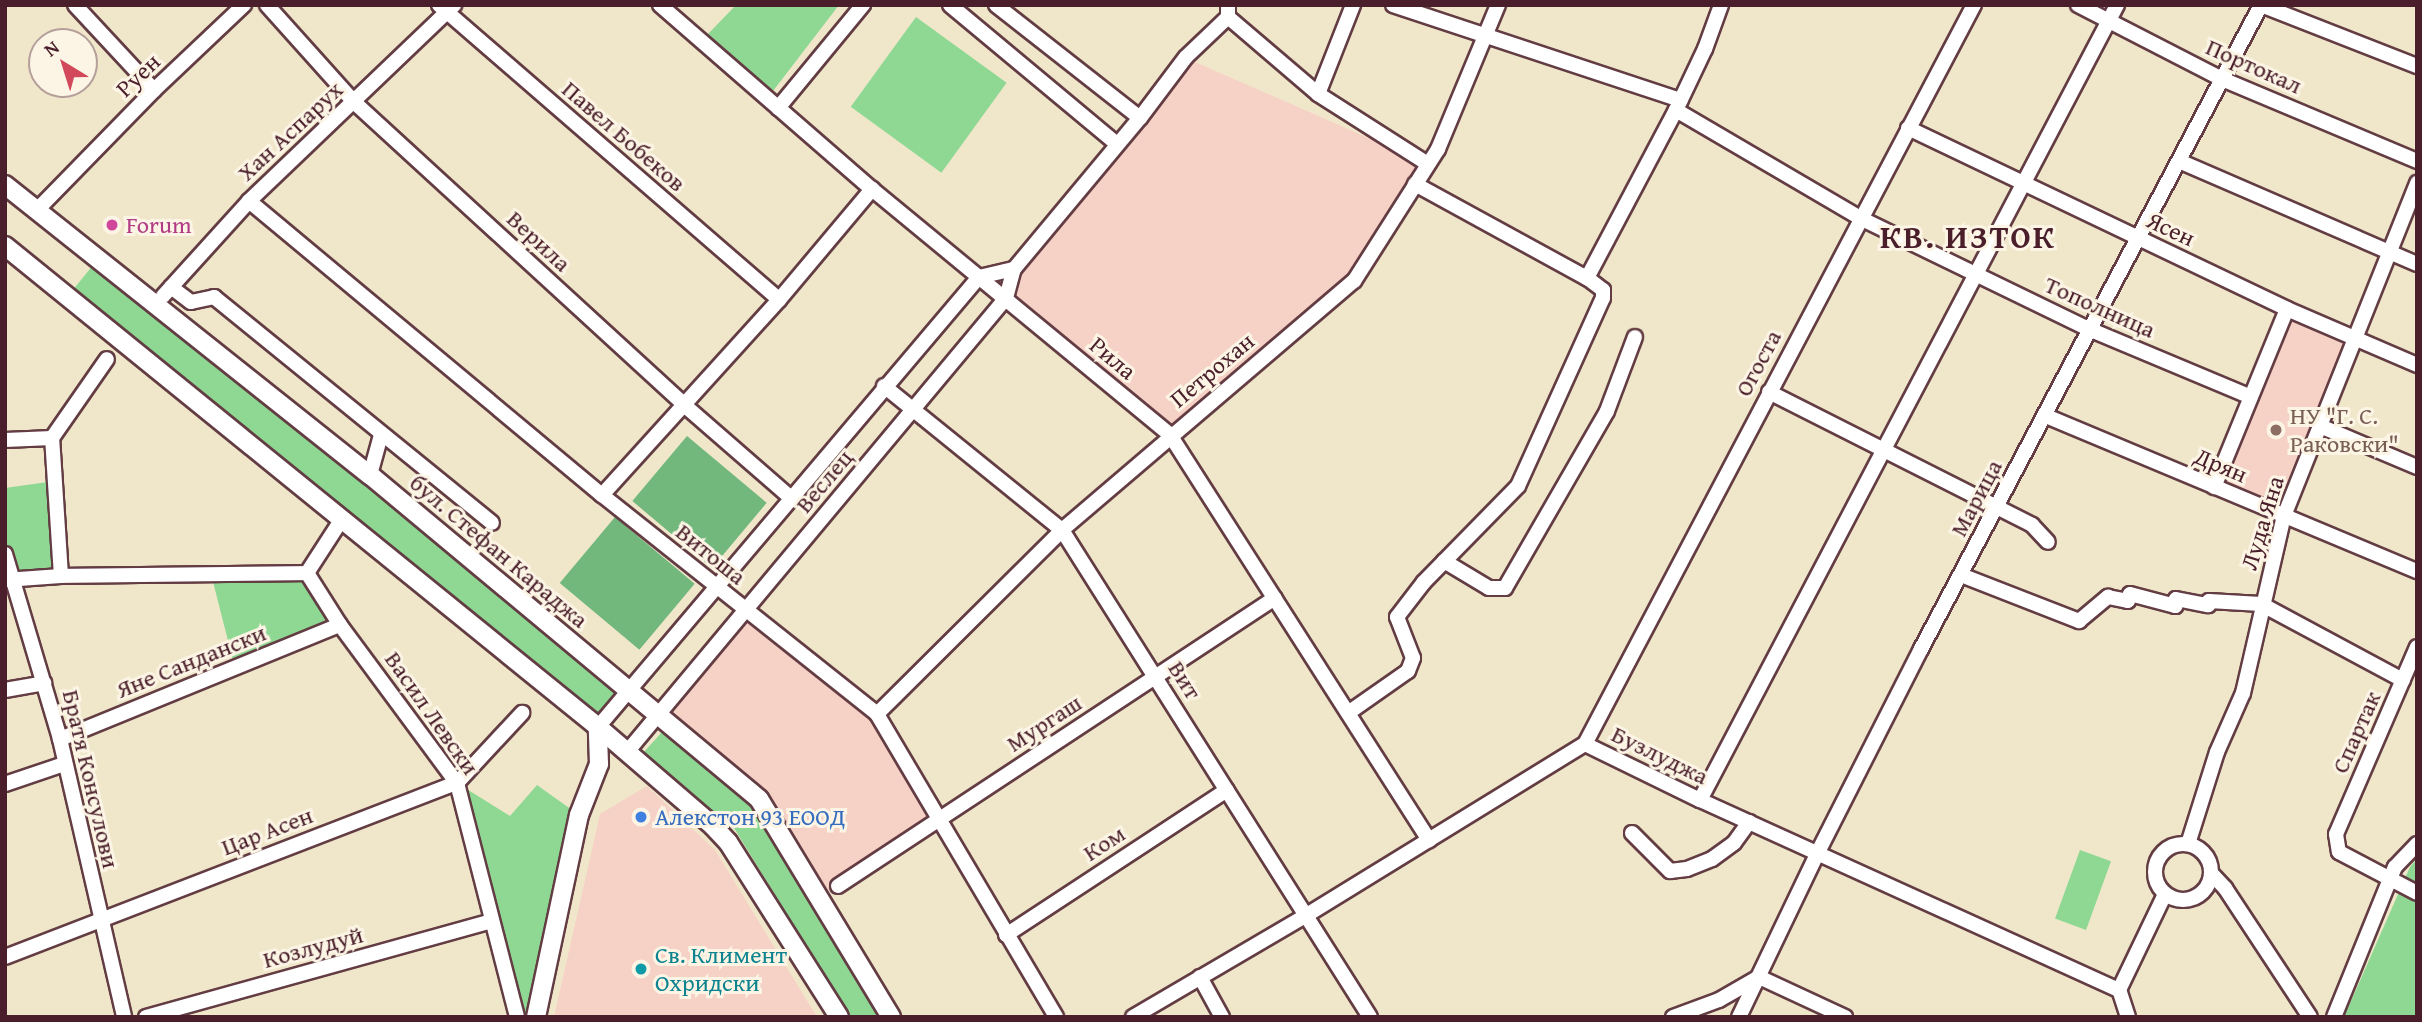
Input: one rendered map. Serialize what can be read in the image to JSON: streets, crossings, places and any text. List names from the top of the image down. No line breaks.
{"streets":{"street":["Портокал","Руен","Хан Аспарух","Павел Бобеков","Ясен","Верила","Тополница","Рила","Огоста","Петрохан","Дрян","Веслец","Марица","Луда Яна","бул. Стефан Караджа","Витоша","Яне Сандански","Вит","Васил Левски","Мургаш","Спартак","Бузлуджа","Братя Консулови","Цар Асен","Ком","Козлудуй"]},"crossings":[["Портокал","Марица"],["Руен","бул. Стефан Караджа"],["Хан Аспарух","Павел Бобеков"],["Хан Аспарух","Верила"],["Хан Аспарух","Витоша"],["Ясен","Огоста"],["Ясен","Марица"],["Ясен","Луда Яна"],["Верила","Веслец"],["Тополница","Огоста"],["Тополница","Петрохан"],["Тополница","Марица"],["Рила","Петрохан"],["Рила","Веслец"],["Рила","Мургаш"],["Рила","Бузлуджа"],["Огоста","Бузлуджа"],["Петрохан","Витоша"],["Петрохан","Вит"],["Дрян","Марица"],["Дрян","Луда Яна"],["Веслец","бул. Стефан Караджа"],["Веслец","Витоша"],["Веслец","Вит"],["Марица","Бузлуджа"],["Витоша","Мургаш"],["Витоша","Ком"],["Яне Сандански","Васил Левски"],["Яне Сандански","Братя Консулови"],["Вит","Мургаш"],["Вит","Бузлуджа"],["Вит","Ком"],["Васил Левски","Цар Асен"],["Васил Левски","Козлудуй"],["Братя Консулови","Цар Асен"]],"districts":["КВ. ИЗТОК"],"places":["Forum","НУ \"Г. С. Раковски\"","Алекстон 93 ЕООД","Св. Климент Охридски"],"north":"top left"}
